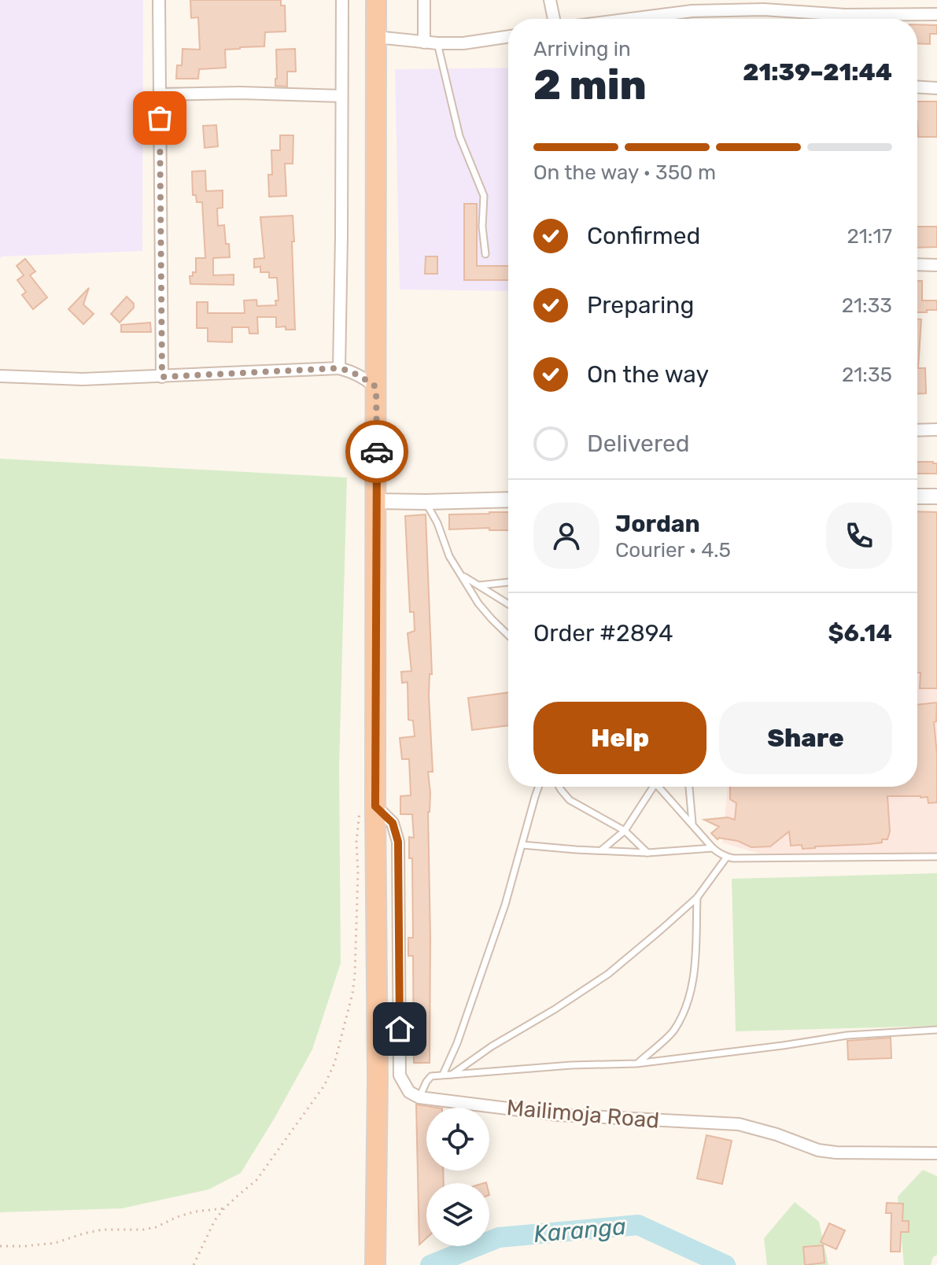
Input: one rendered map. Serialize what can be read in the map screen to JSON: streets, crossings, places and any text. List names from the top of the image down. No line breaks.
{"streets":{"street":["Mailimoja Road"]},"water":["Karanga"],"page":{"heading":["2 min","Arriving in","21:39–21:44"],"panel":["Jordan","Courier · 4.5","Order #2894","$6.14"],"bar":"On the way · 350 m","list":[["Confirmed","21:17"],["Preparing","21:33"],["On the way","21:35"],"Delivered"],"buttons":["Help","Share"]}}
